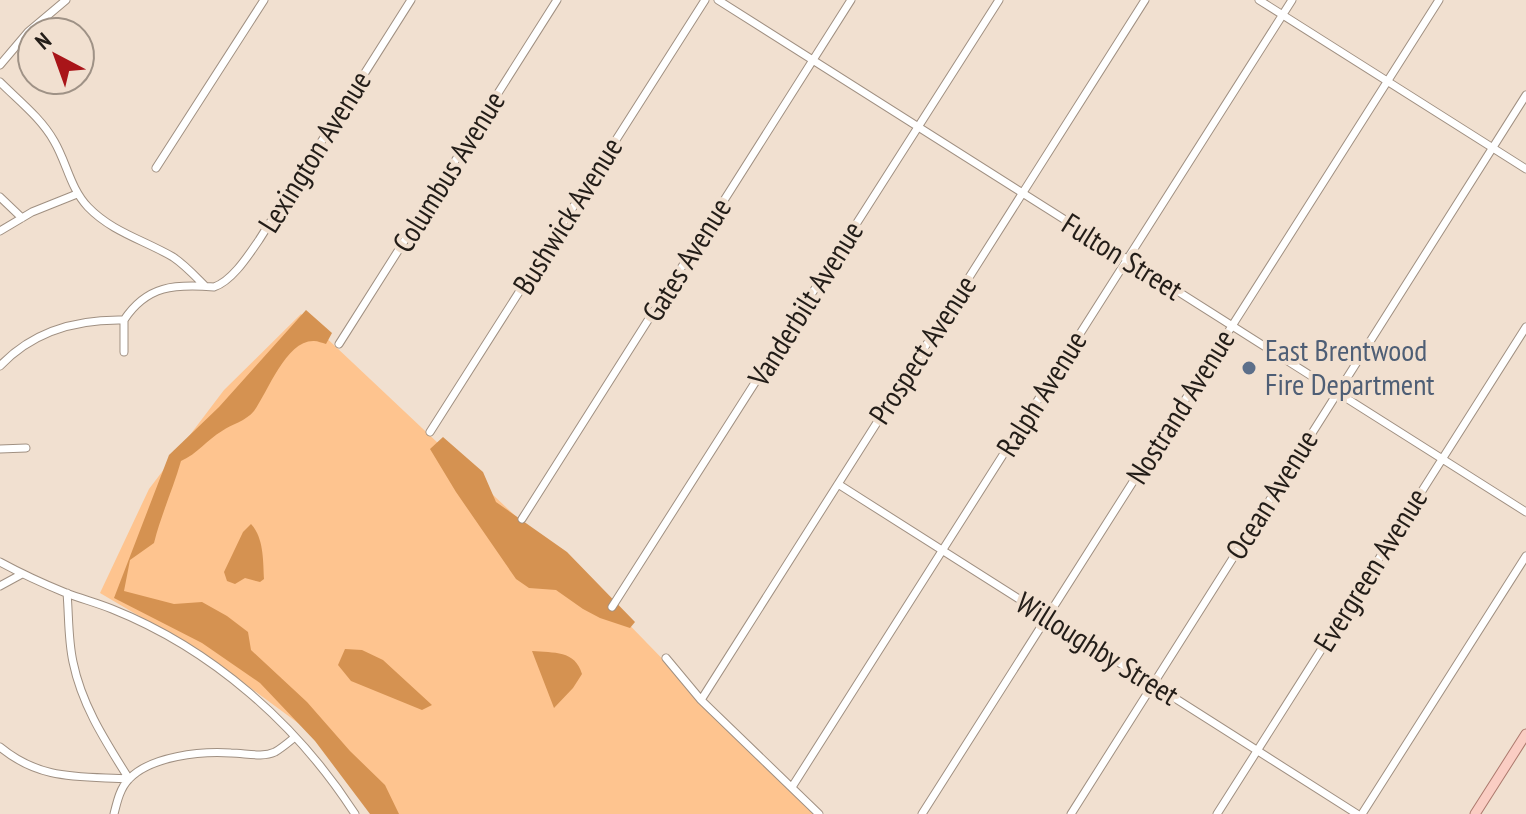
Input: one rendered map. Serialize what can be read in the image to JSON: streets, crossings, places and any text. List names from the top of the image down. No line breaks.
{"streets":{"street":["Lexington Avenue","Columbus Avenue","Bushwick Avenue","Fulton Street","Gates Avenue","Vanderbilt Avenue","Prospect Avenue","Ralph Avenue","Nostrand Avenue","Ocean Avenue","Evergreen Avenue","Willoughby Street"]},"crossings":[["Fulton Street","Gates Avenue"],["Fulton Street","Vanderbilt Avenue"],["Fulton Street","Prospect Avenue"],["Fulton Street","Ralph Avenue"],["Fulton Street","Nostrand Avenue"],["Fulton Street","Ocean Avenue"],["Fulton Street","Evergreen Avenue"],["Prospect Avenue","Willoughby Street"],["Ralph Avenue","Willoughby Street"],["Nostrand Avenue","Willoughby Street"],["Ocean Avenue","Willoughby Street"],["Evergreen Avenue","Willoughby Street"]],"places":["East Brentwood Fire Department"],"north":"top left"}
